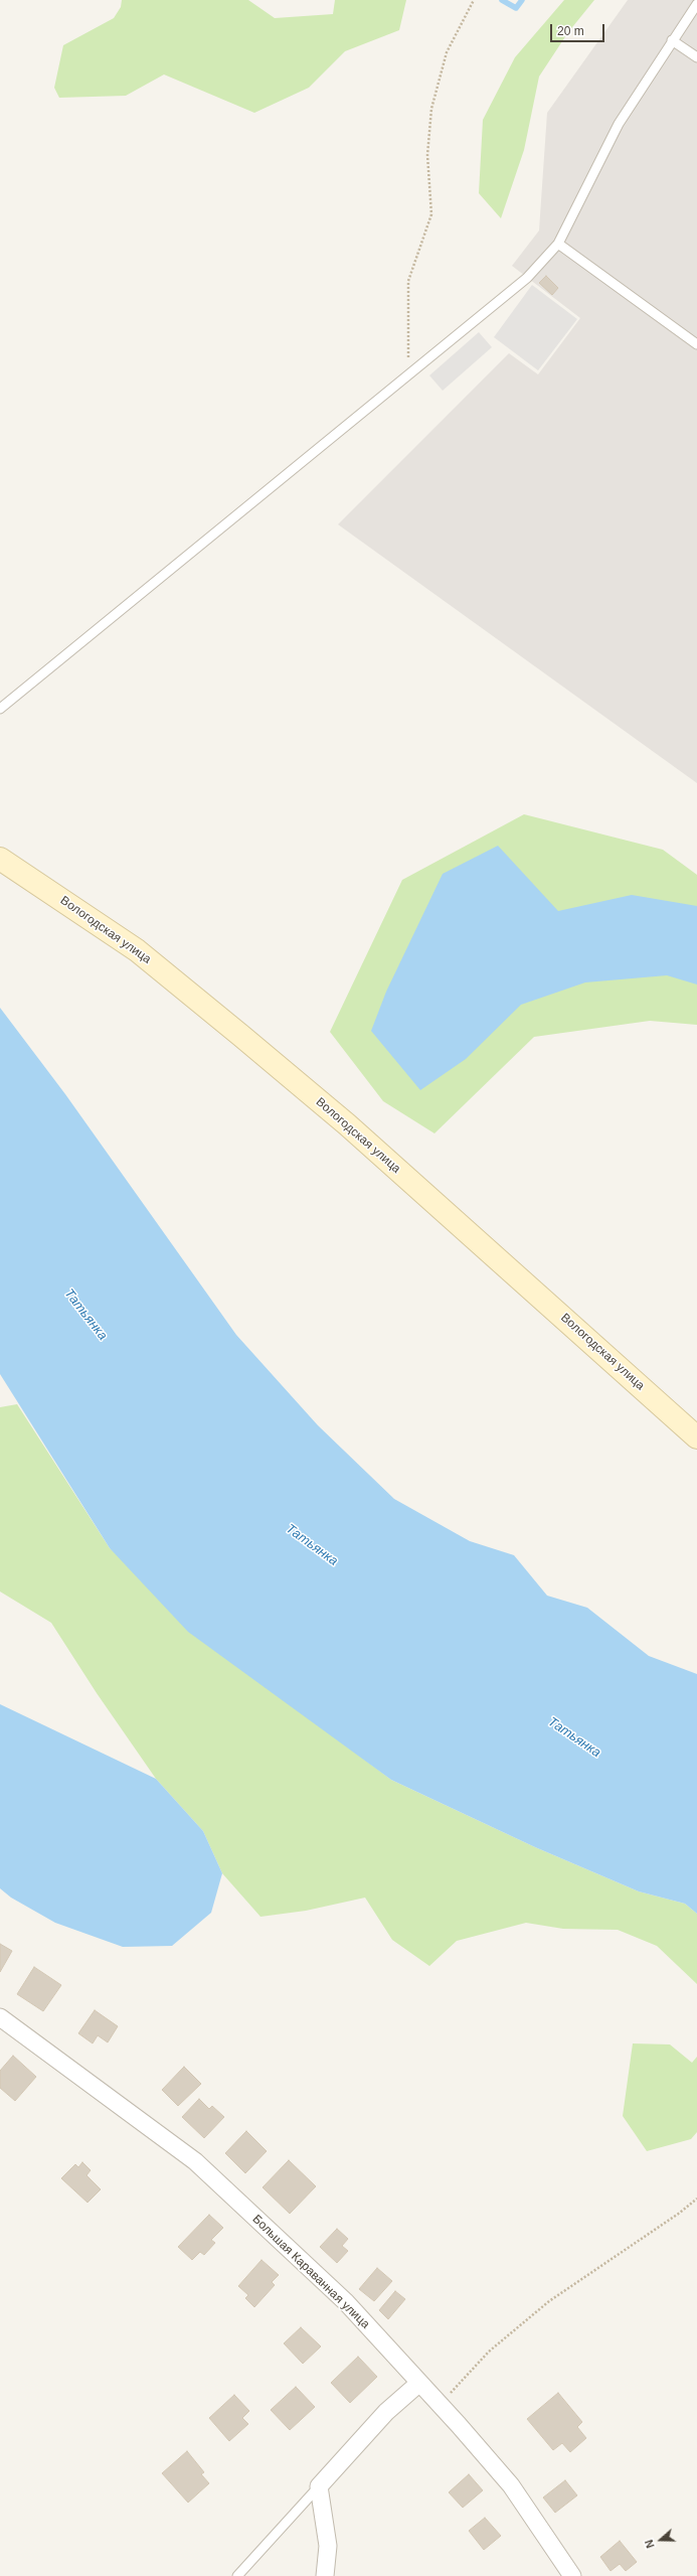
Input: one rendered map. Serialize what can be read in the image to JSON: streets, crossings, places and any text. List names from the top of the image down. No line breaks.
{"streets":{"main road":["Вологодская улица"],"street":["Большая Караванная улица"]},"water":["Татьянка"],"scale_bar":"20 m","north":"left"}
